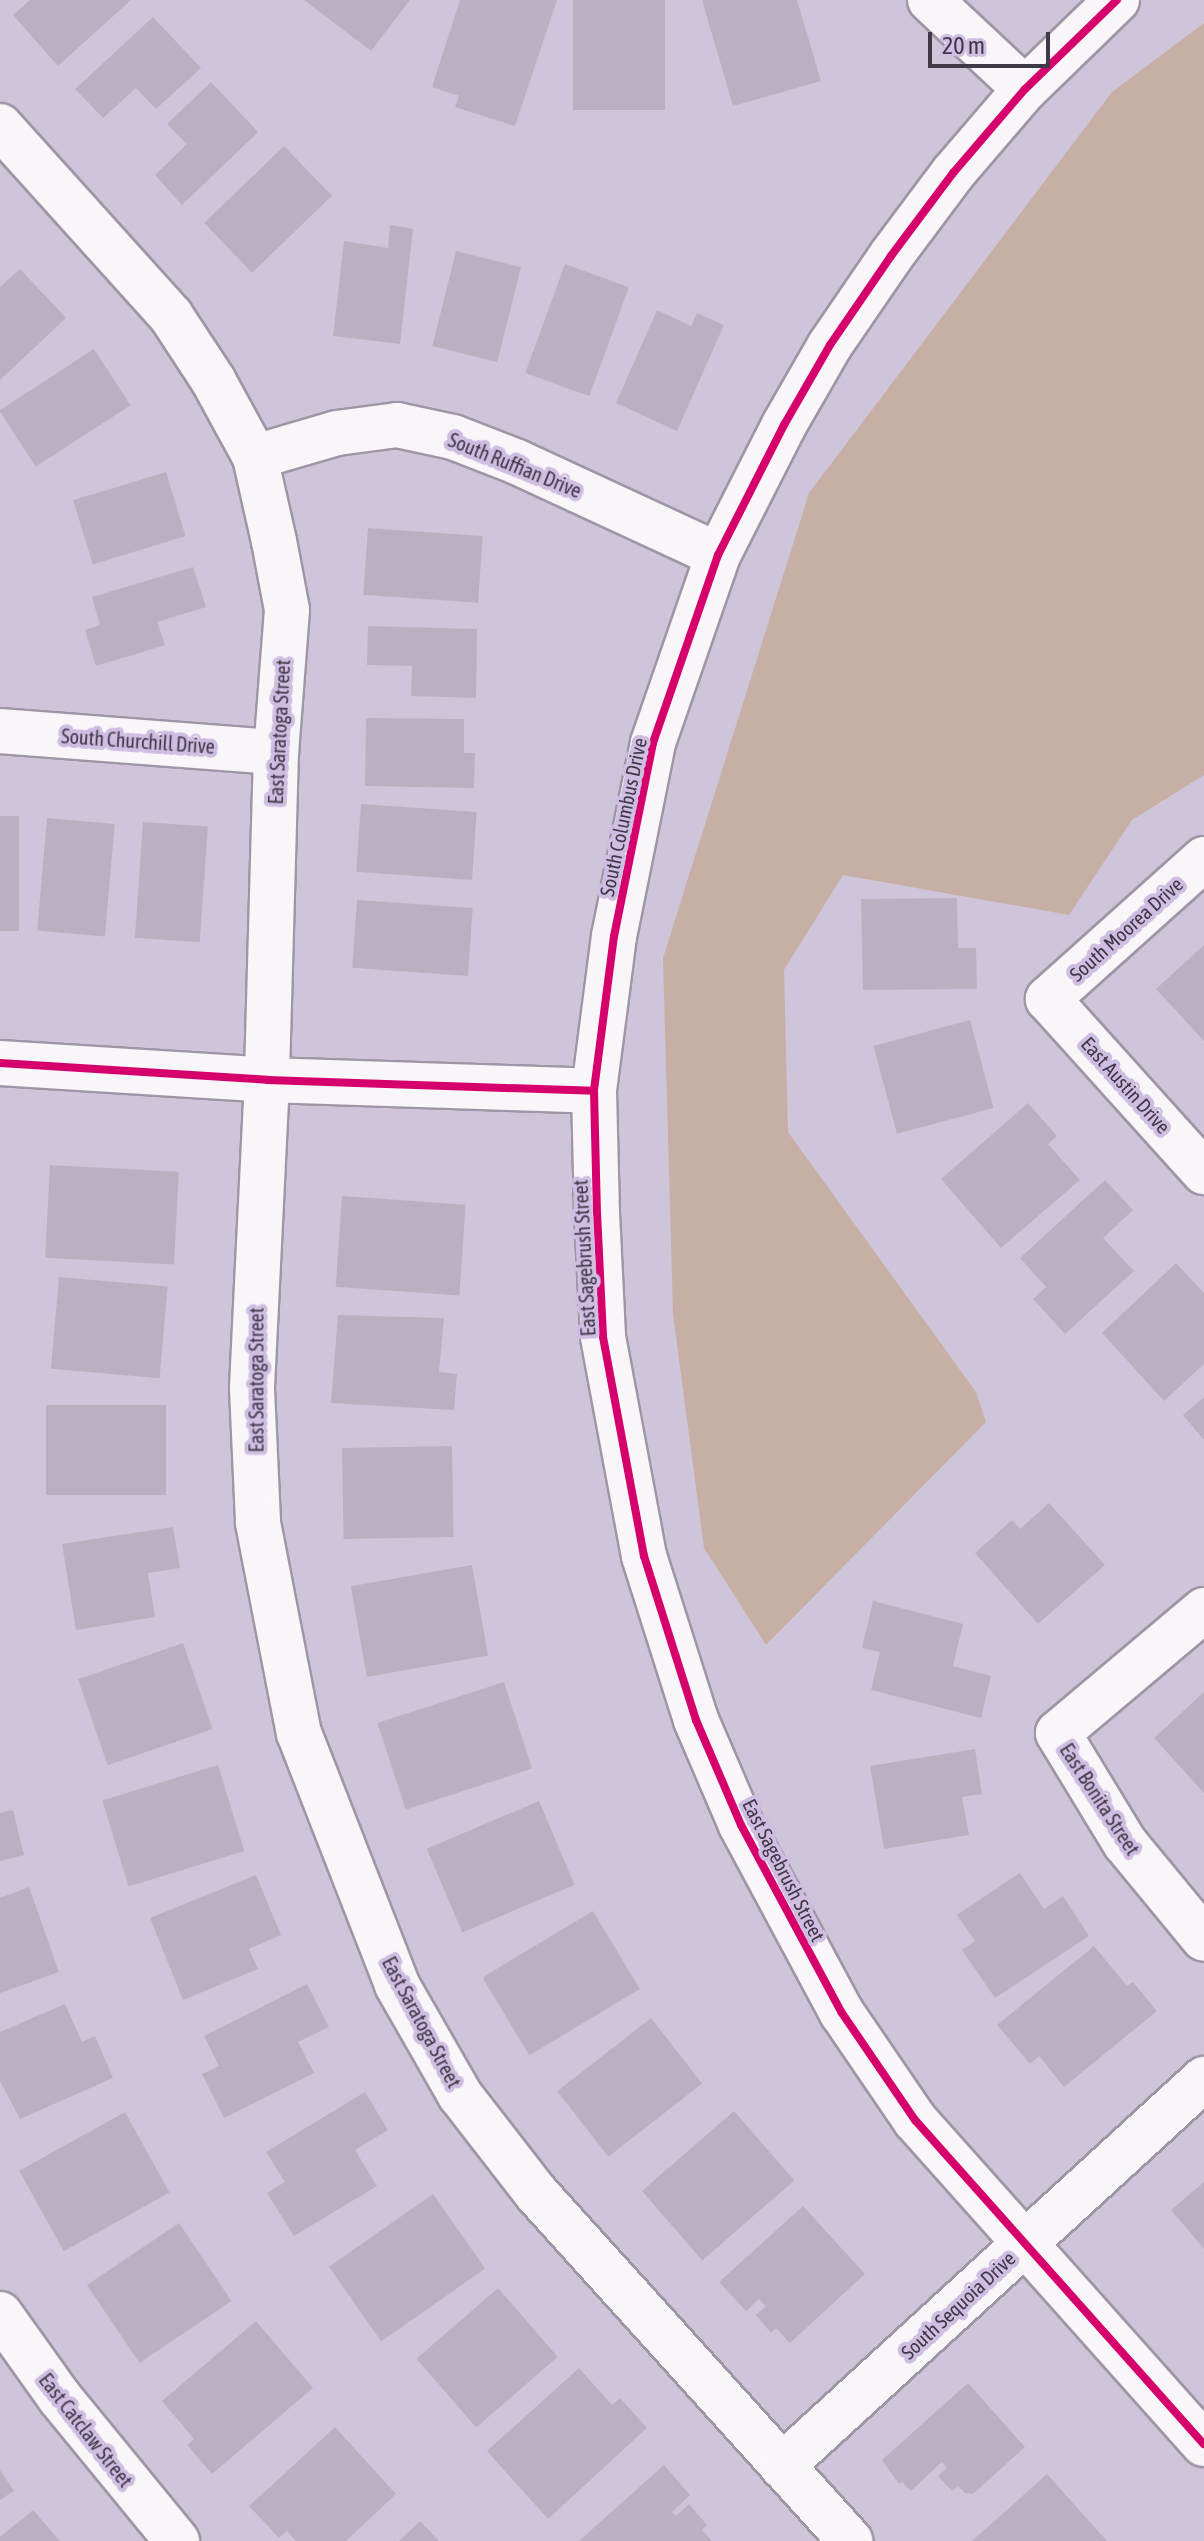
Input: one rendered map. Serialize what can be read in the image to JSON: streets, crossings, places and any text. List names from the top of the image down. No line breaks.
{"streets":{"street":["South Ruffian Drive","East Saratoga Street","South Churchill Drive","South Columbus Drive","South Moorea Drive","East Austin Drive","East Sagebrush Street","East Bonita Street","South Sequoia Drive","East Catclaw Street"]},"crossings":[["South Ruffian Drive","East Saratoga Street"],["South Ruffian Drive","South Columbus Drive"],["East Saratoga Street","South Churchill Drive"],["East Saratoga Street","South Sequoia Drive"],["South Columbus Drive","East Sagebrush Street"],["South Moorea Drive","East Austin Drive"],["East Sagebrush Street","South Sequoia Drive"]],"scale_bar":"20 m"}
